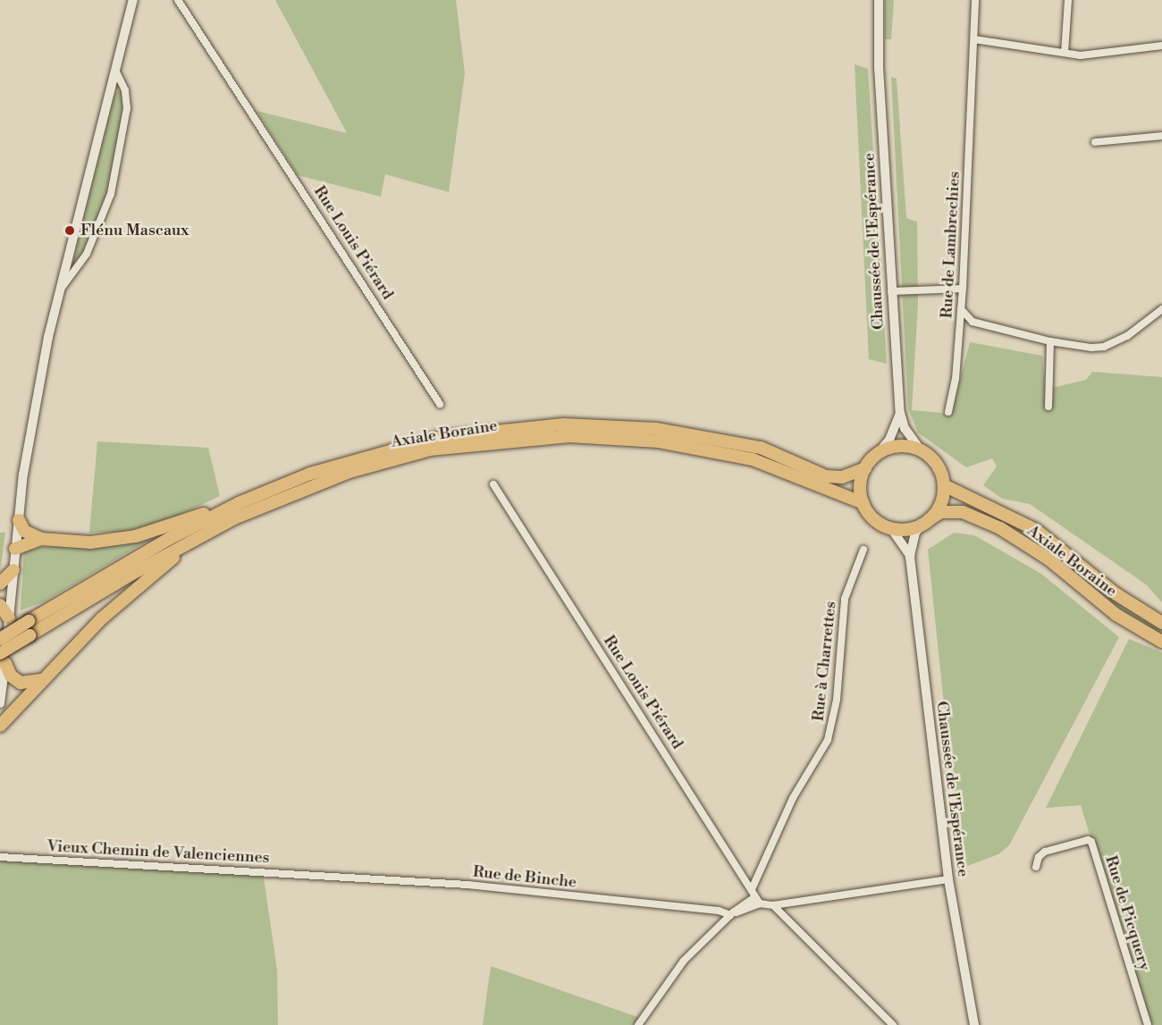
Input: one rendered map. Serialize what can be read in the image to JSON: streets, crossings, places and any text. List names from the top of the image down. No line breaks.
{"streets":{"highway":["Axiale Boraine"],"main road":["Chaussée de l'Espérance"],"street":["Rue Louis Piérard","Rue de Lambrechies","Rue à Charrettes","Vieux Chemin de Valenciennes","Rue de Binche","Rue de Picquery"]},"crossings":[["Rue Louis Piérard","Rue à Charrettes"],["Vieux Chemin de Valenciennes","Rue de Binche"]],"places":["Flénu Mascaux"]}
